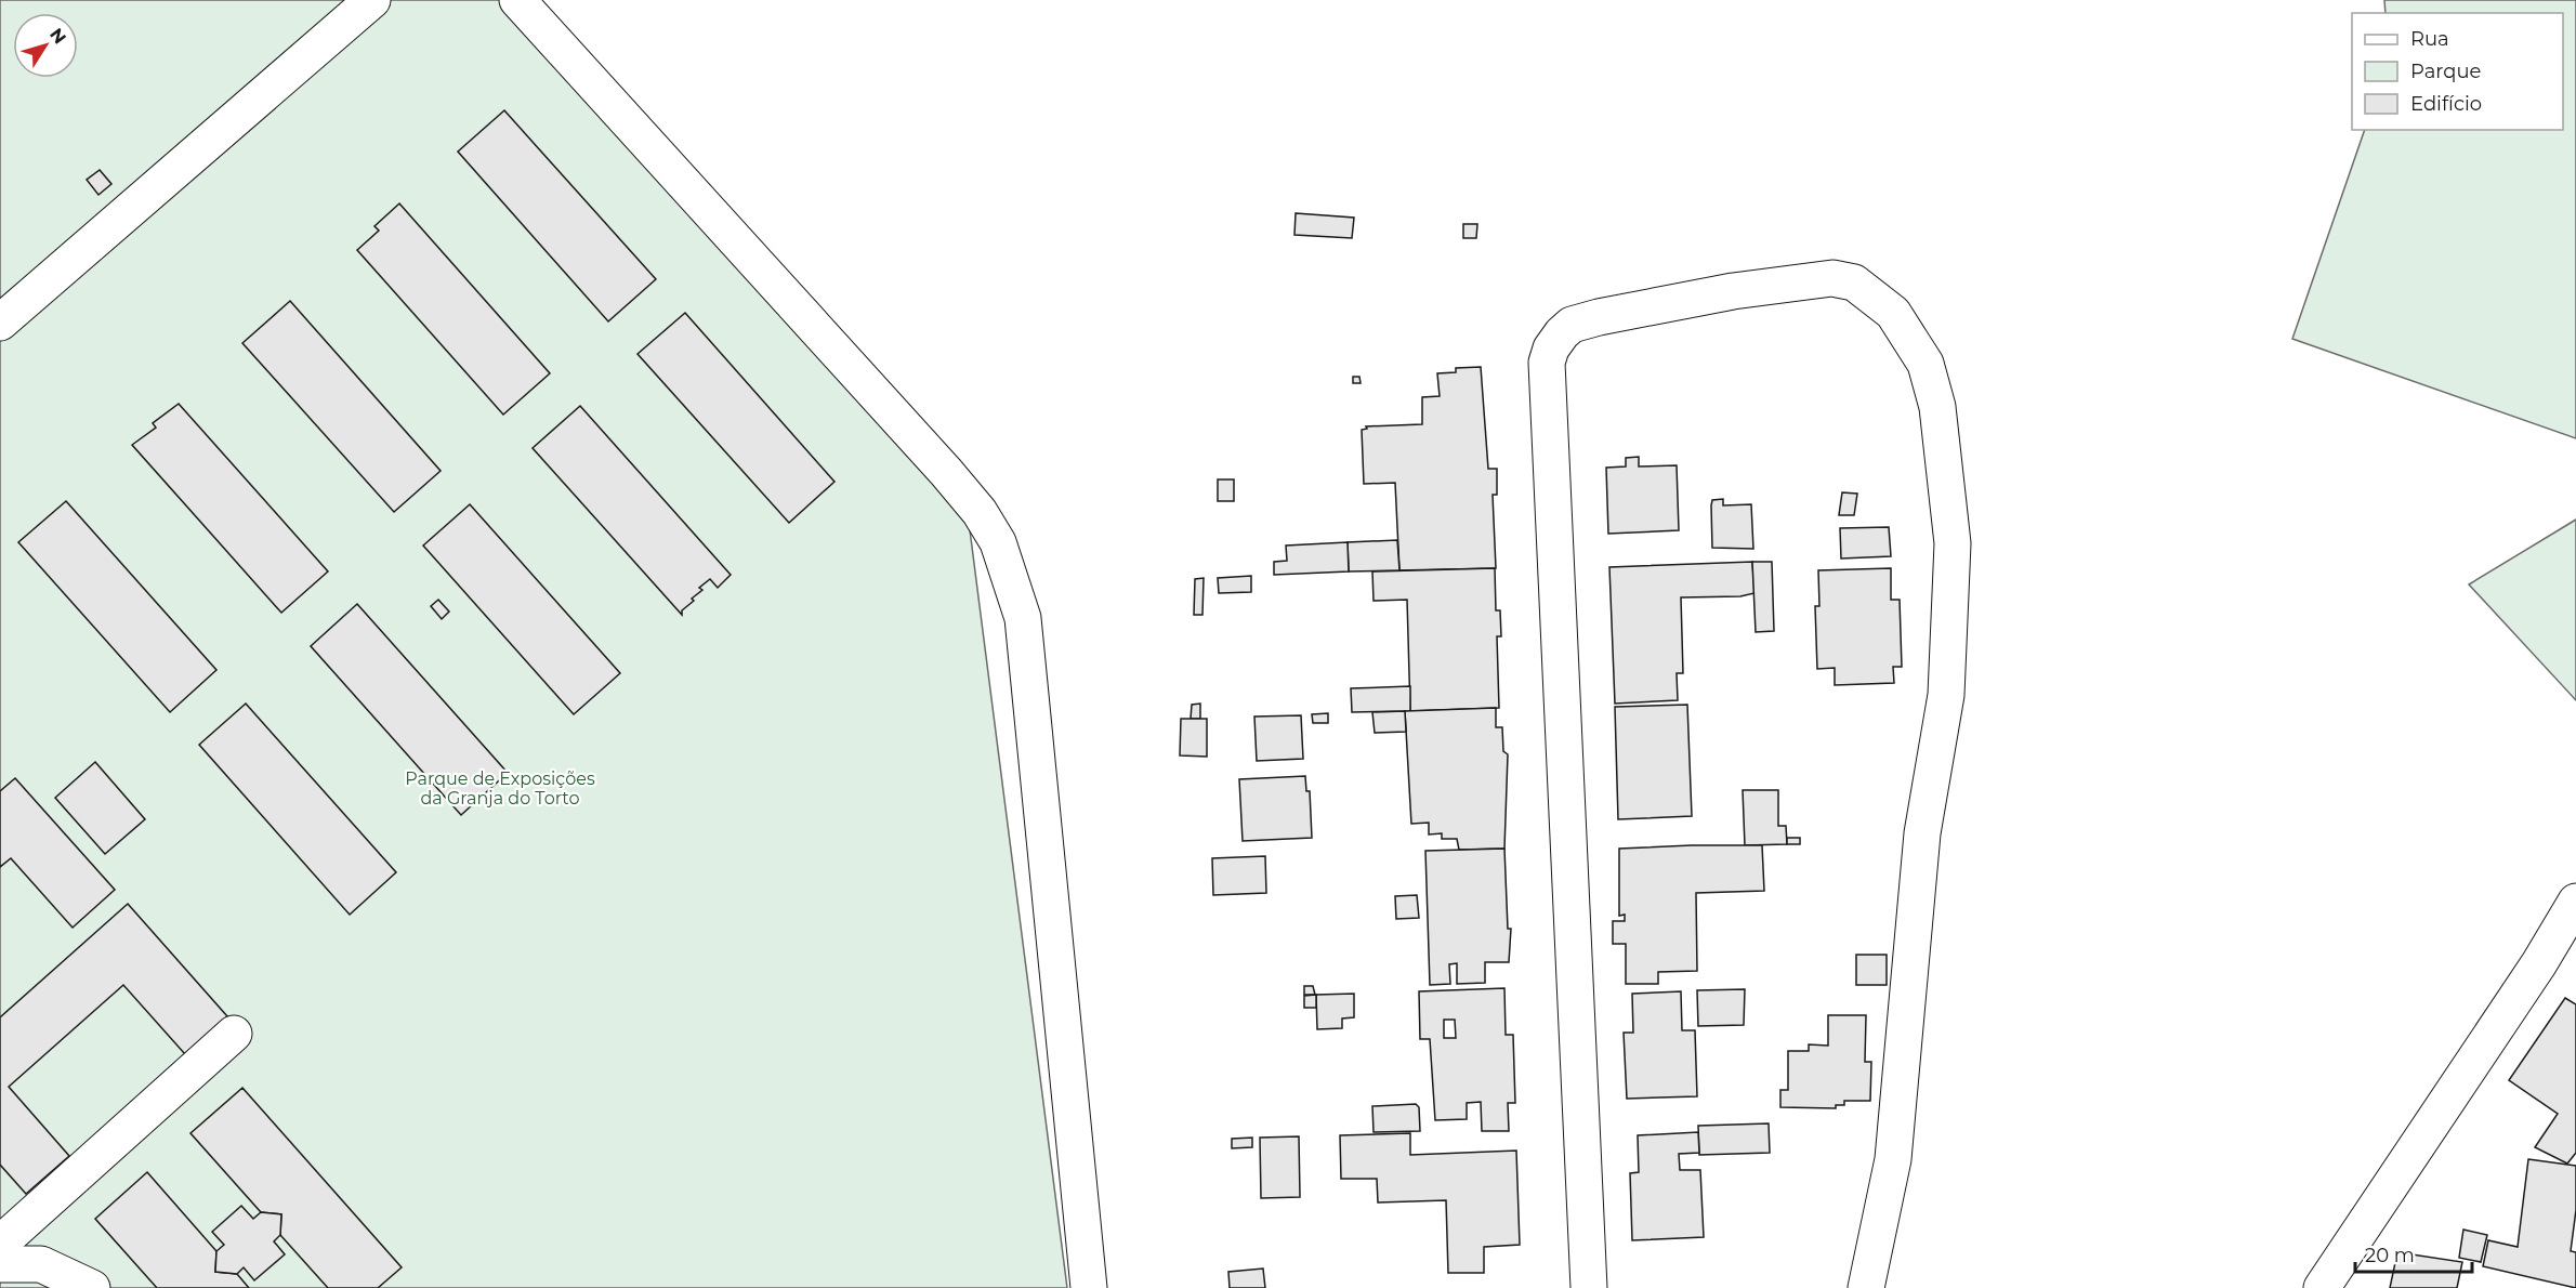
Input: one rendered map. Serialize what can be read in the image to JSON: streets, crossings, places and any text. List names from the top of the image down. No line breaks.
{"parks":["Parque de Exposições da Granja do Torto"],"legend":["Rua","Parque","Edifício"],"scale_bar":"20 m","north":"top right"}
